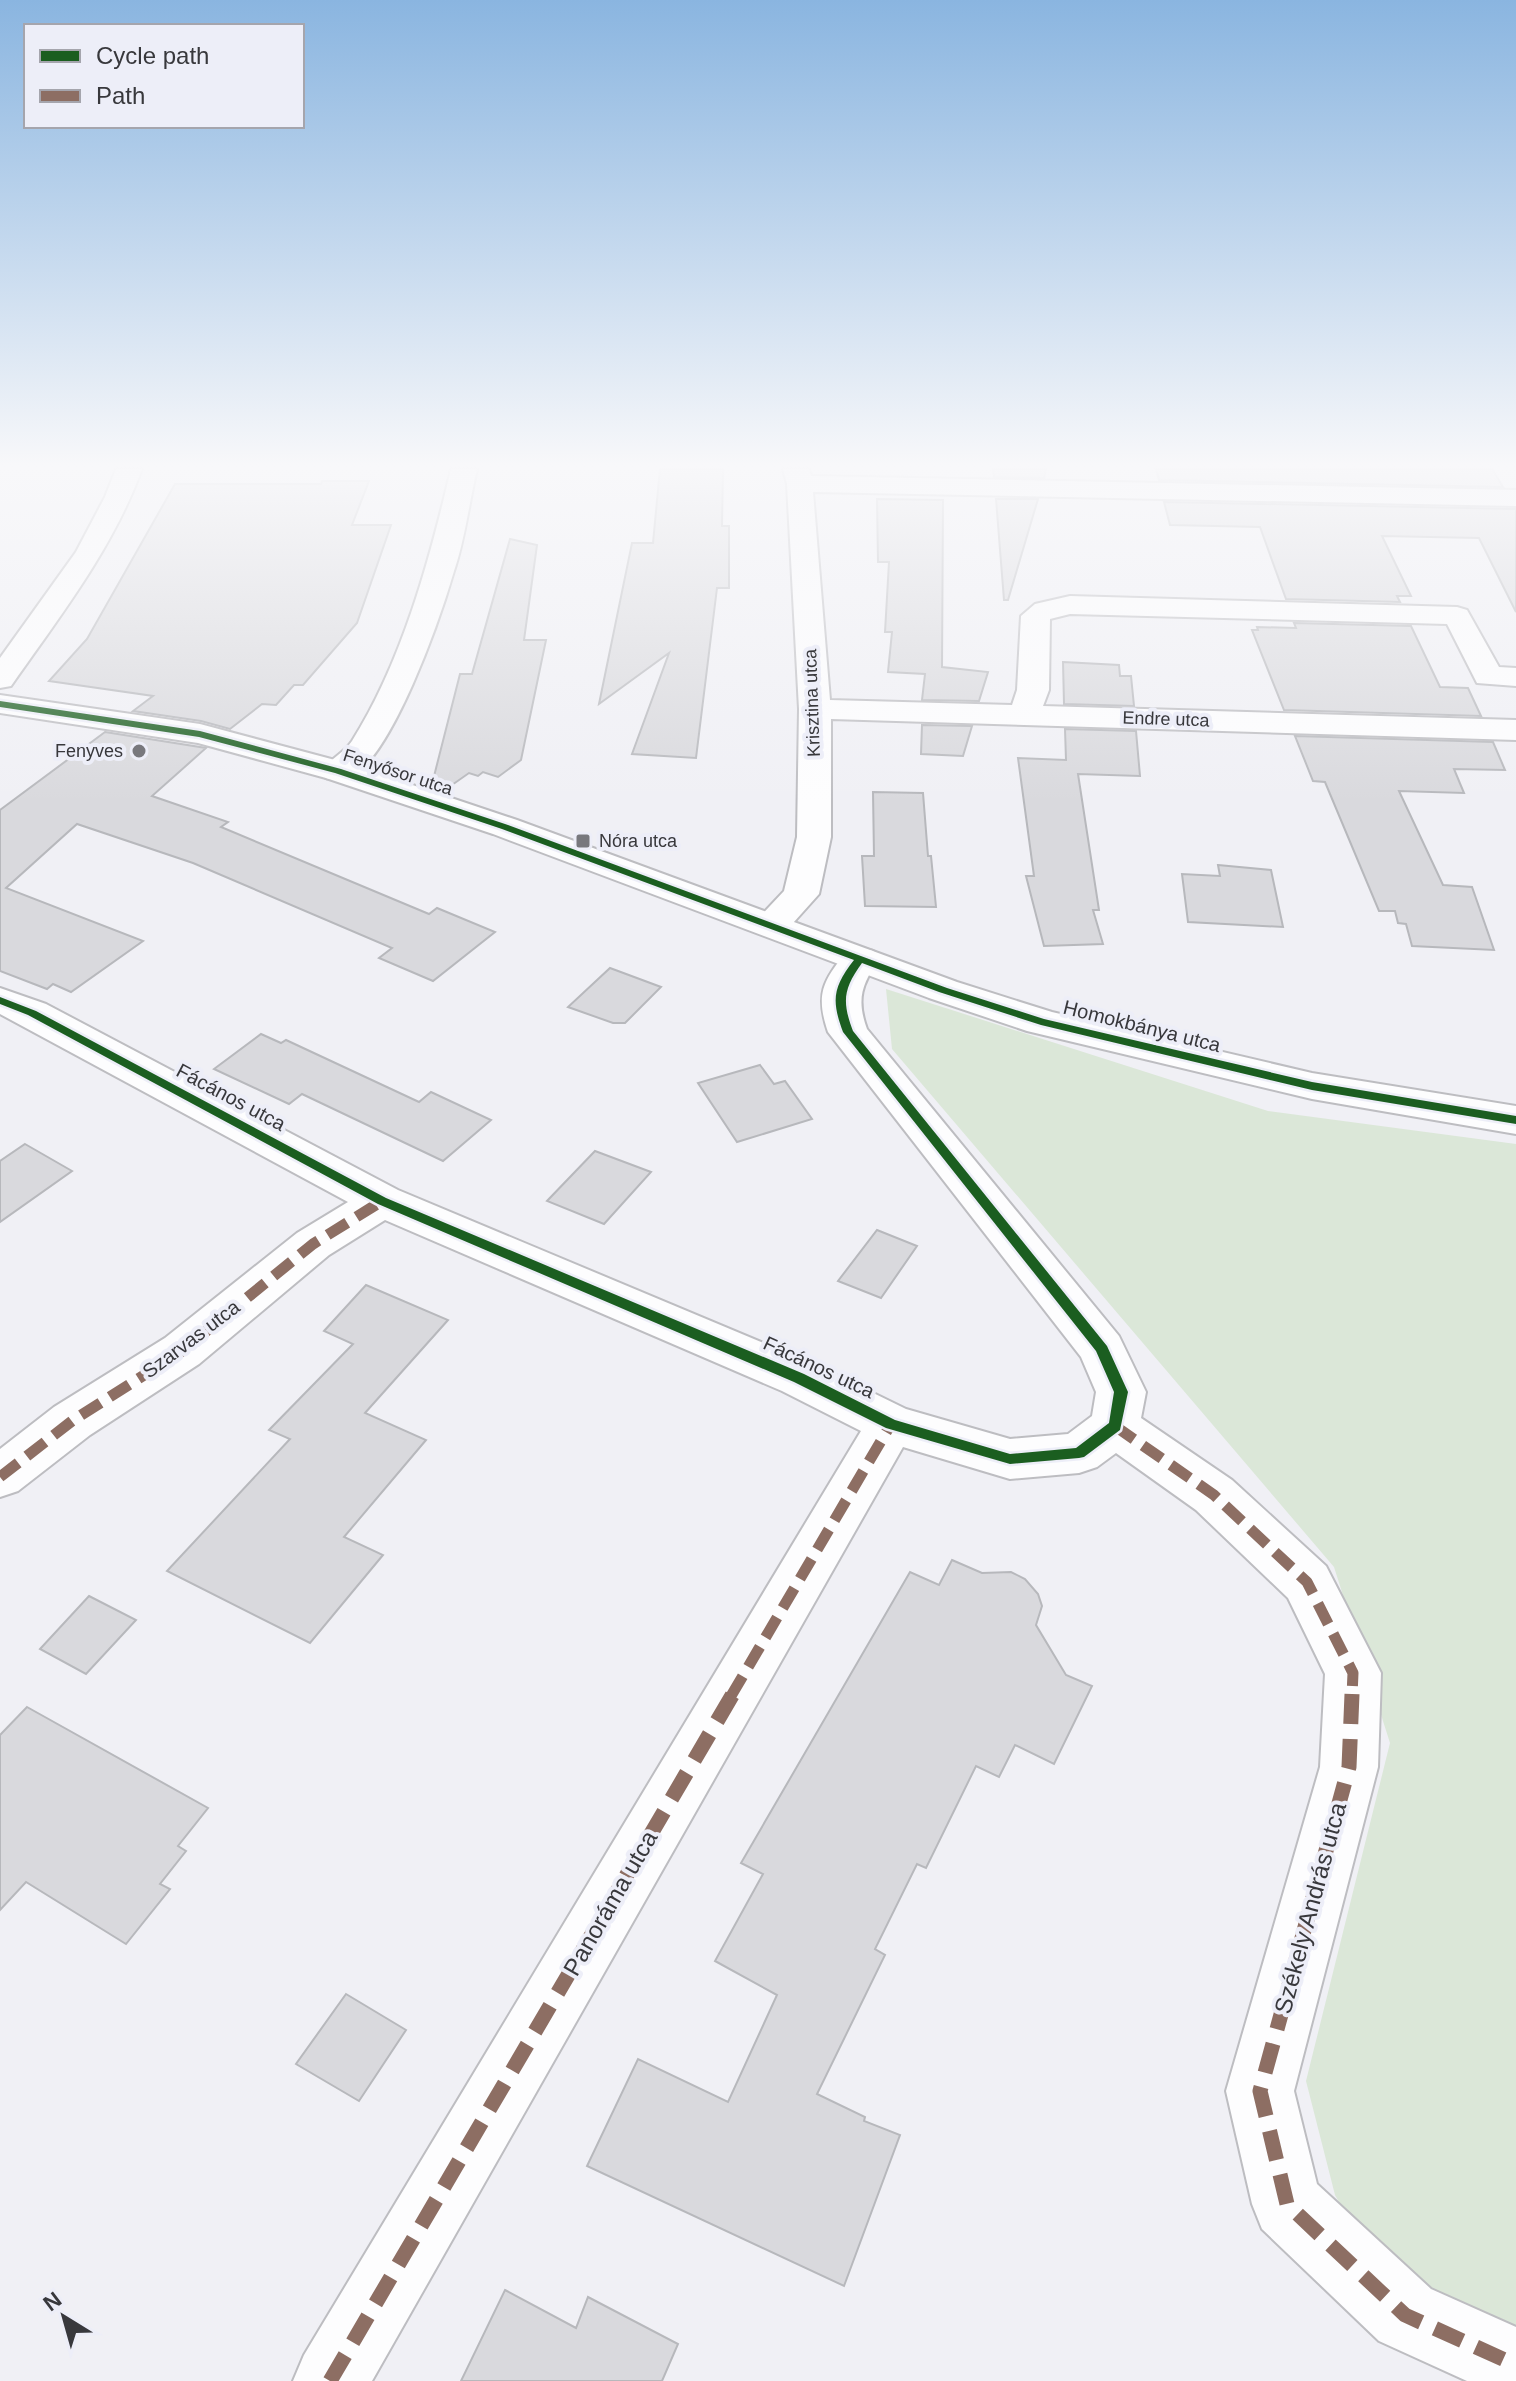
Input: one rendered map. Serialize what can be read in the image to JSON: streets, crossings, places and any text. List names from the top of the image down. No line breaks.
{"streets":{"street":["Krisztina utca","Endre utca","Fenyősor utca","Homokbánya utca","Fácános utca","Szarvas utca","Panoráma utca","Székely András utca"]},"crossings":[["Krisztina utca","Endre utca"],["Krisztina utca","Fenyősor utca"],["Krisztina utca","Homokbánya utca"],["Fenyősor utca","Homokbánya utca"],["Fácános utca","Szarvas utca"],["Fácános utca","Panoráma utca"],["Fácános utca","Székely András utca"]],"places":{"other":["Fenyves"],"transit":["Nóra utca"]},"legend":["Cycle path","Path"],"north":"top left"}
